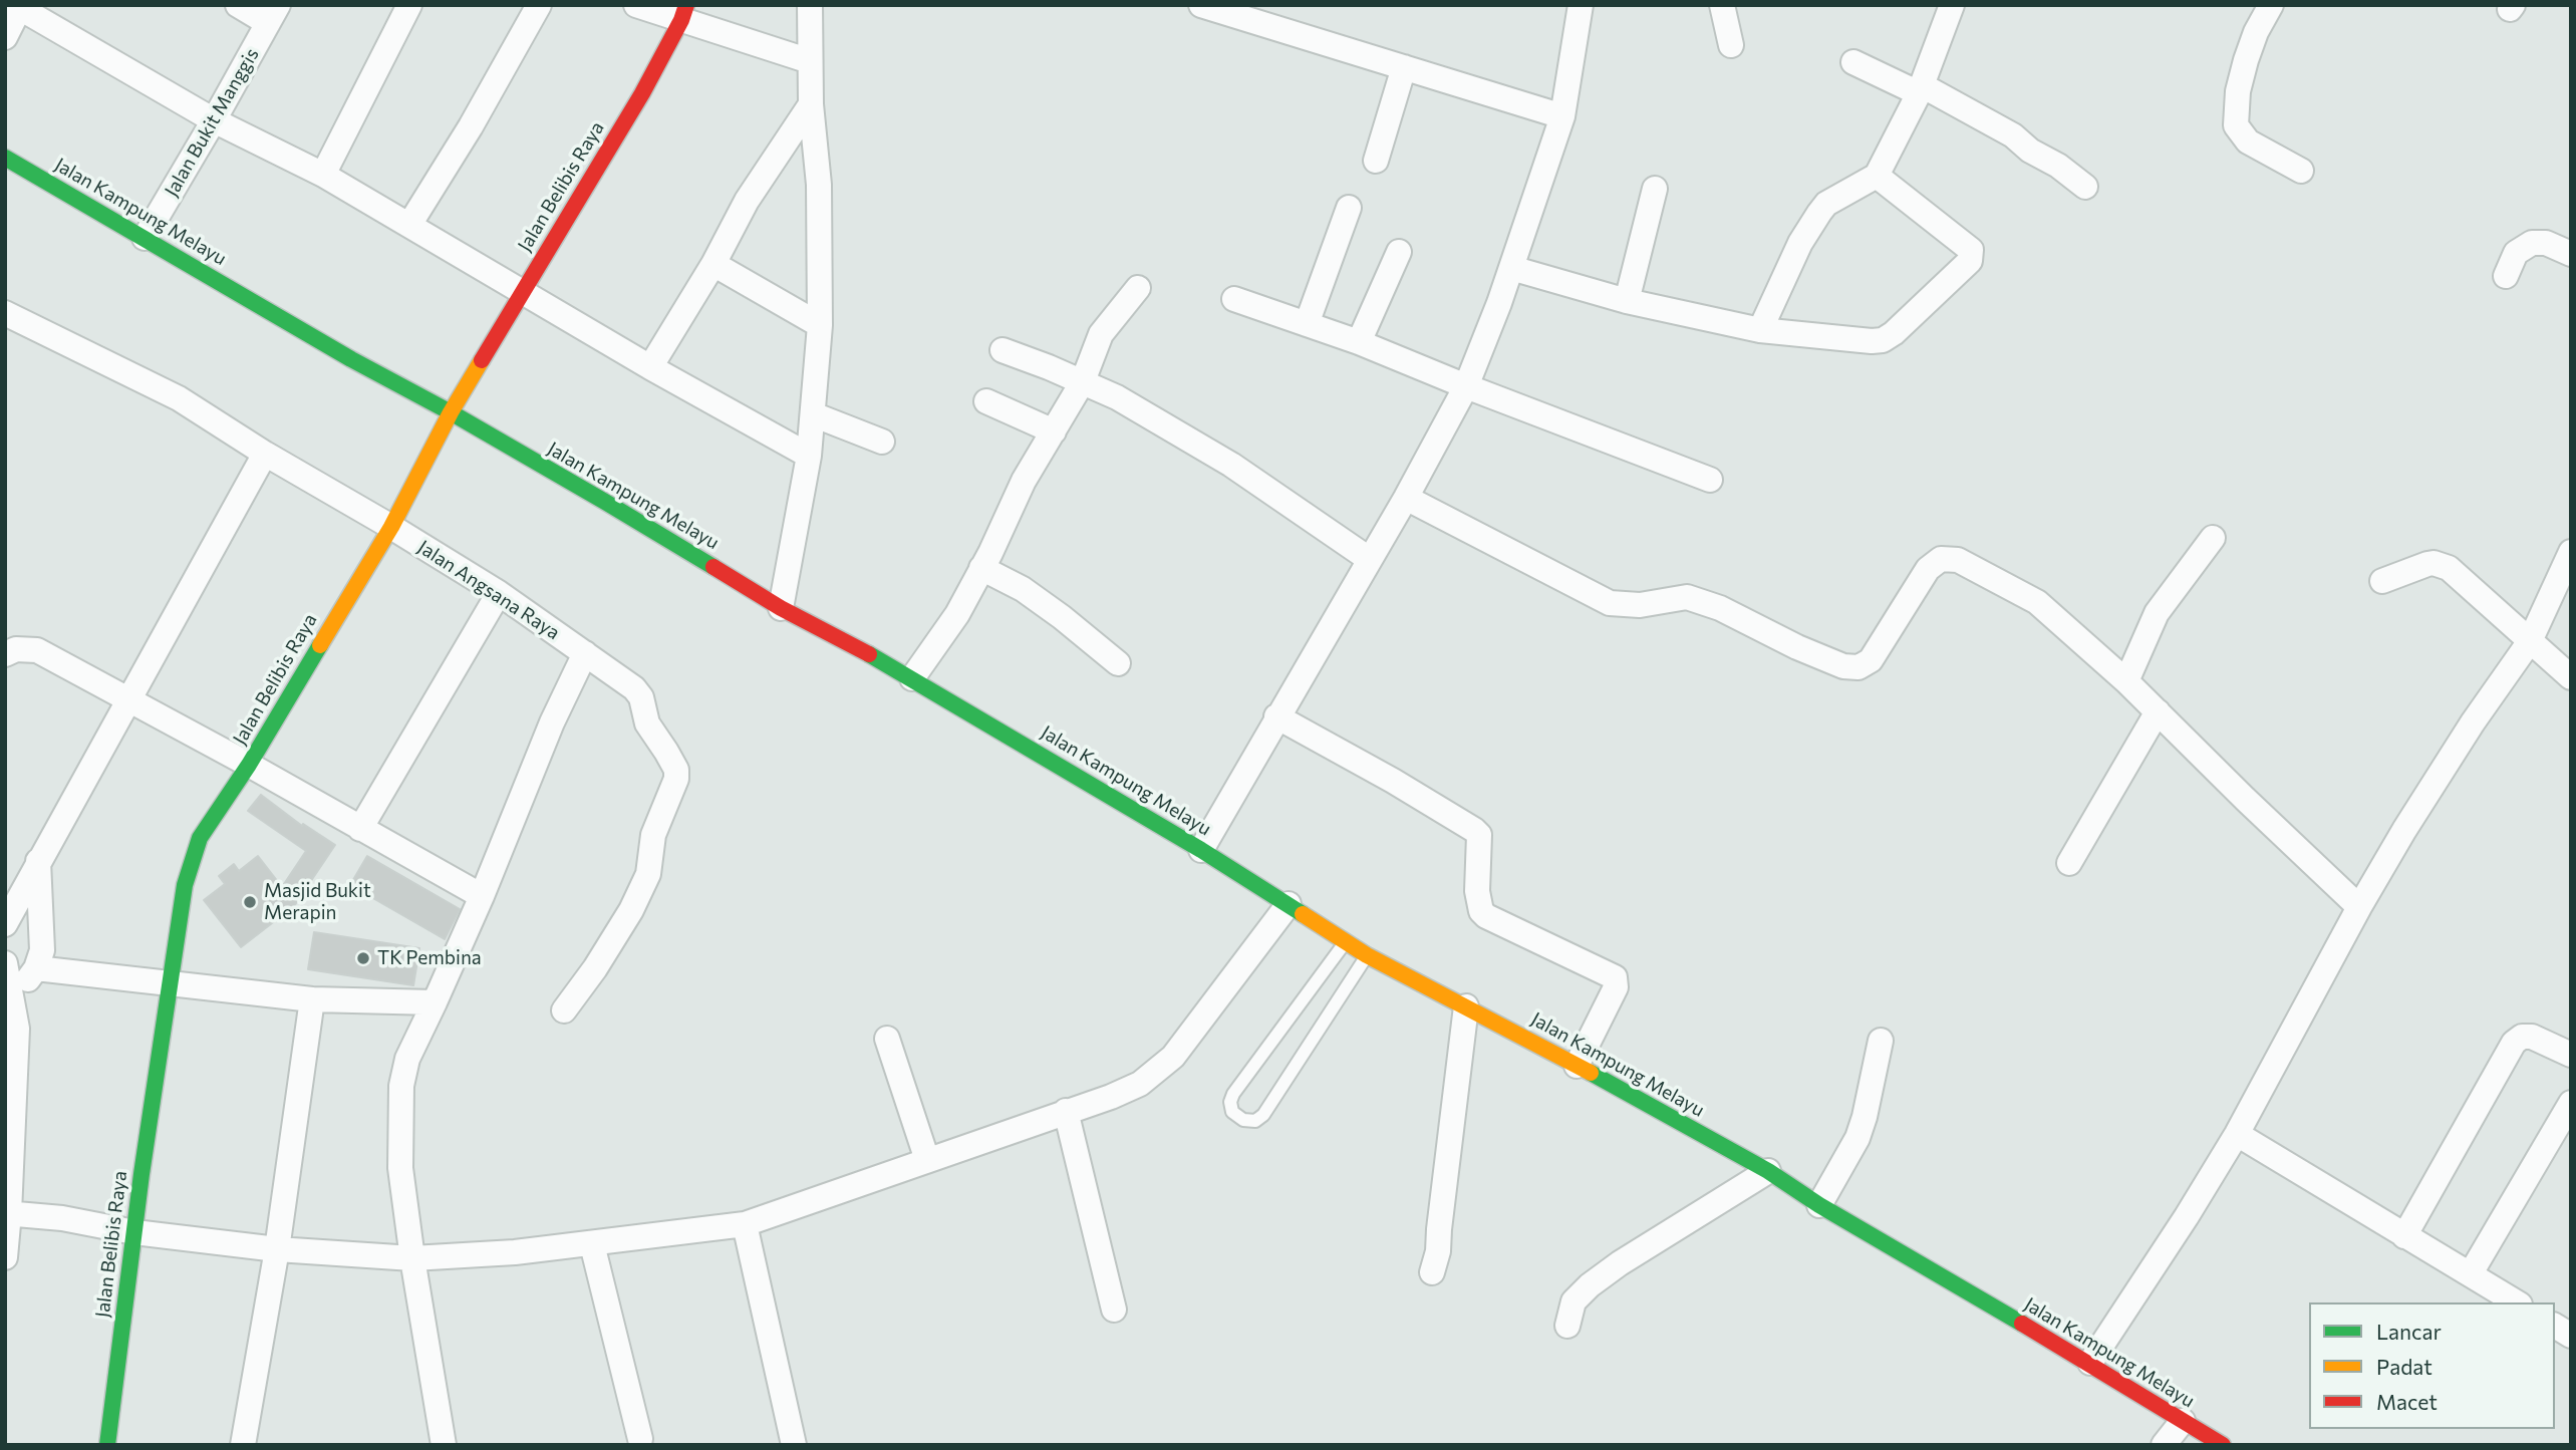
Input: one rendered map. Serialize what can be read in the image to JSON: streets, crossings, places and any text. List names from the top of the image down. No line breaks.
{"streets":{"main road":["Jalan Belibis Raya","Jalan Kampung Melayu"],"street":["Jalan Bukit Manggis","Jalan Angsana Raya"]},"crossings":[["Jalan Bukit Manggis","Jalan Kampung Melayu"],["Jalan Belibis Raya","Jalan Kampung Melayu"],["Jalan Belibis Raya","Jalan Angsana Raya"]],"places":["Masjid Bukit Merapin","TK Pembina"],"legend":["Lancar","Padat","Macet"]}
